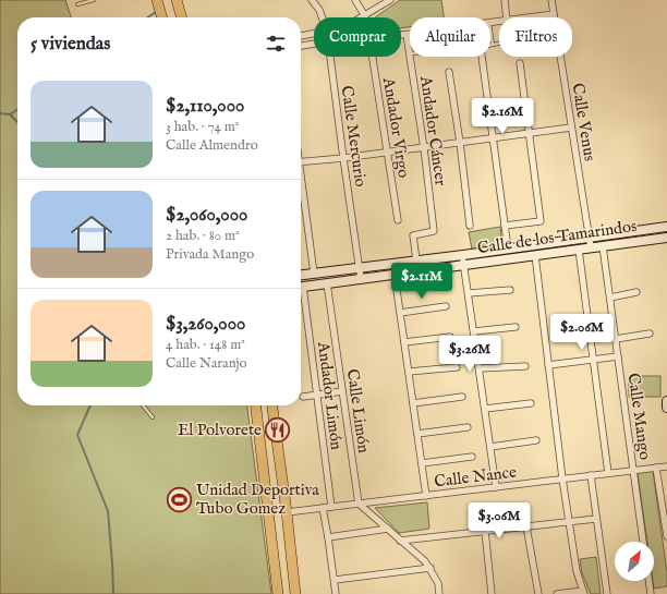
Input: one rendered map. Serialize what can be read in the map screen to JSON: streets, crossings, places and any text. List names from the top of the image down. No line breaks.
{"streets":{"street":["Calle Venus","Andador Virgo","Andador Cáncer","Calle Mercurio","Calle de los Tamarindos","Andador Limón","Calle Limón","Calle Mango","Calle Nance"]},"crossings":[["Calle Venus","Calle de los Tamarindos"],["Calle Mercurio","Calle de los Tamarindos"],["Calle de los Tamarindos","Calle Limón"],["Calle de los Tamarindos","Calle Mango"],["Andador Limón","Calle Nance"],["Calle Limón","Calle Nance"],["Calle Mango","Calle Nance"]],"places":{"restaurant":["El Polvorete"],"sports":["Unidad Deportiva Tubo Gomez"]},"north":"top right","page":{"chip":["Comprar","Alquilar","Filtros"],"heading":"5 viviendas","list":[{"name":"$2,110,000","note":"3 hab. · 74 m² · Calle Almendro"},{"name":"$2,060,000","note":"2 hab. · 80 m² · Privada Mango"},{"name":"$3,260,000","note":"4 hab. · 148 m² · Calle Naranjo"}],"price":["$2.16M","$2.11M","$2.06M","$3.26M","$3.06M"]}}
